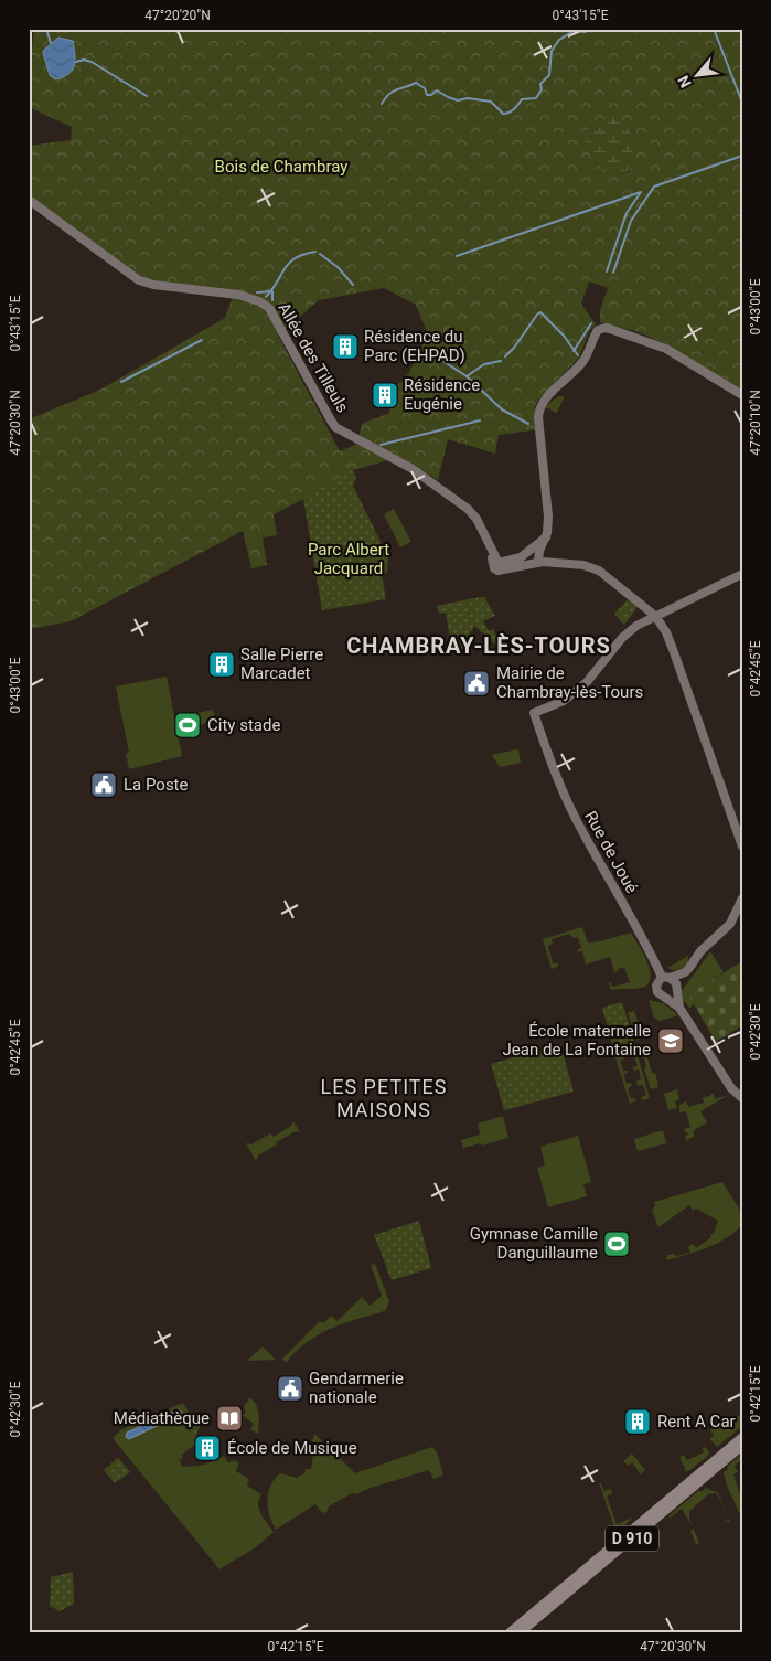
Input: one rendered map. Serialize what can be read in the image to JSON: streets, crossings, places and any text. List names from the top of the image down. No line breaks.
{"streets":{"main road":["D 910"],"street":["Allée des Tilleuls","Rue de Joué"]},"districts":["CHAMBRAY-LÈS-TOURS","LES PETITES MAISONS"],"parks":["Bois de Chambray","Parc Albert Jacquard"],"places":{"building":["Résidence du Parc (EHPAD)","Résidence Eugénie","Salle Pierre Marcadet","Rent A Car","École de Musique"],"public building":["Mairie de Chambray-lès-Tours","La Poste","Gendarmerie nationale"],"sports":["City stade","Gymnase Camille Danguillaume"],"school or university":["École maternelle Jean de La Fontaine"],"library":["Médiathèque"]},"north":"bottom left","coordinates":["47°20'20\"N","0°43'15\"E","0°43'00\"E","47°20'30\"N","47°20'10\"N","0°42'45\"E","0°42'30\"E","0°42'15\"E"]}
